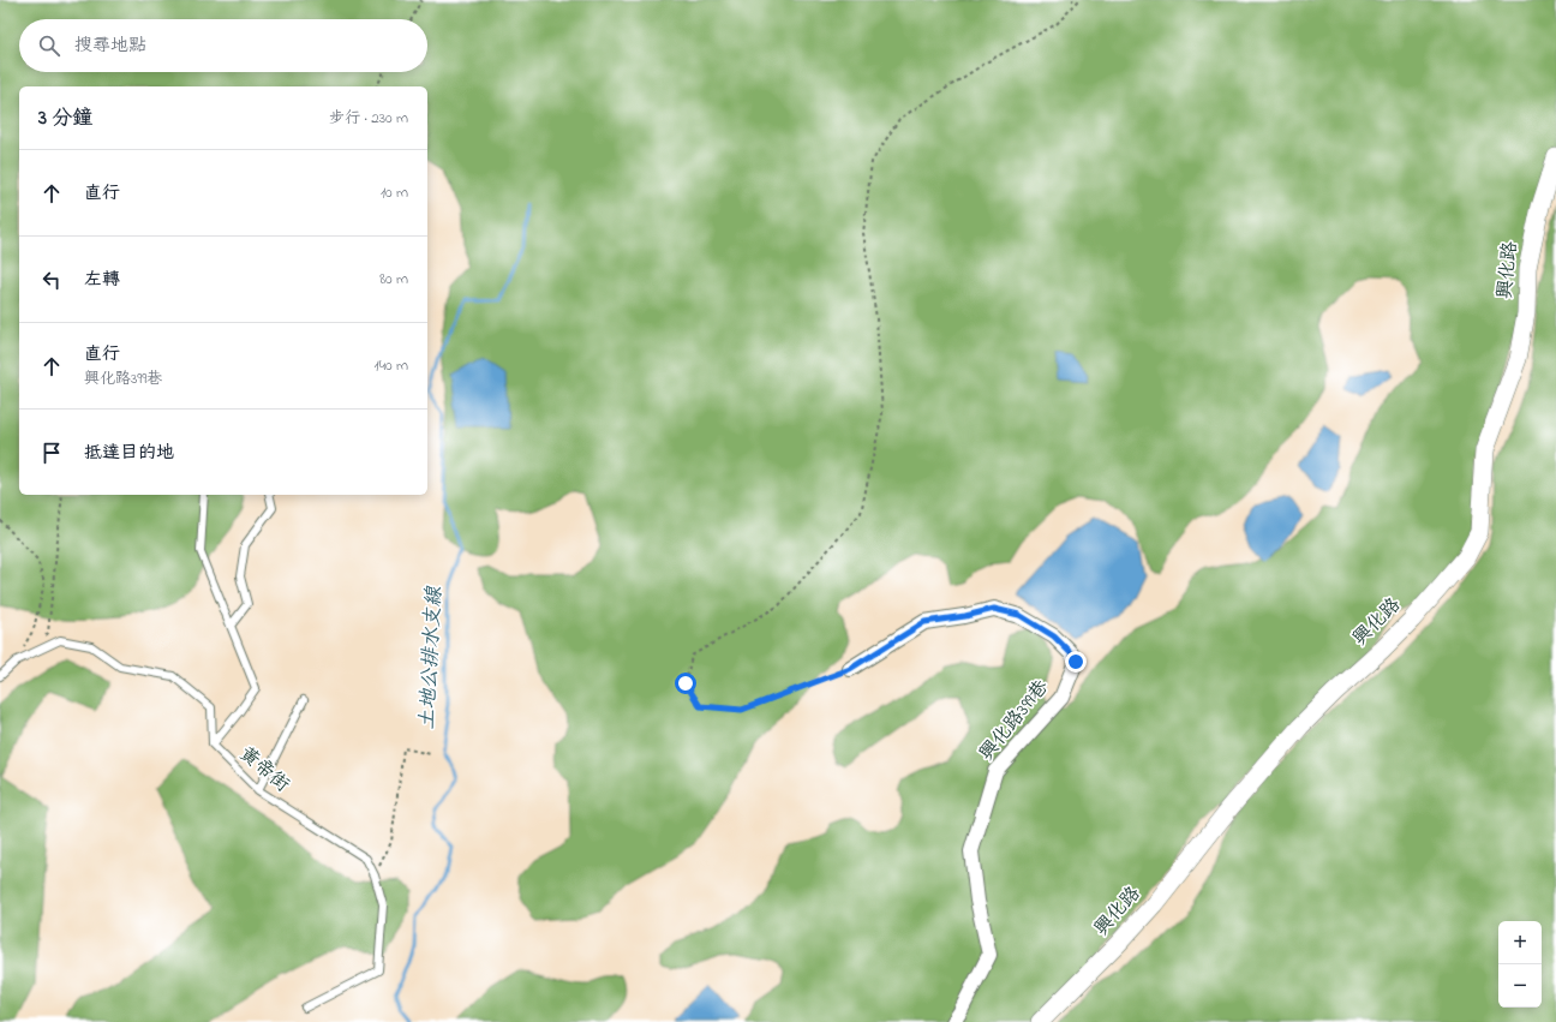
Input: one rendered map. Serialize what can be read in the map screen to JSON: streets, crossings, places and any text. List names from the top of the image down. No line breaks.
{"streets":{"street":["興化路","興化路399巷"],"lane":["黃帝街"]},"water":["土地公排水支線"],"page":{"search":"搜尋地點","heading":["3 分鐘","步行 · 230 m"],"list":[["直行","10 m"],["左轉","80 m"],["直行","興化路399巷","140 m"],"抵達目的地"],"map_buttons":["+","−"]}}
